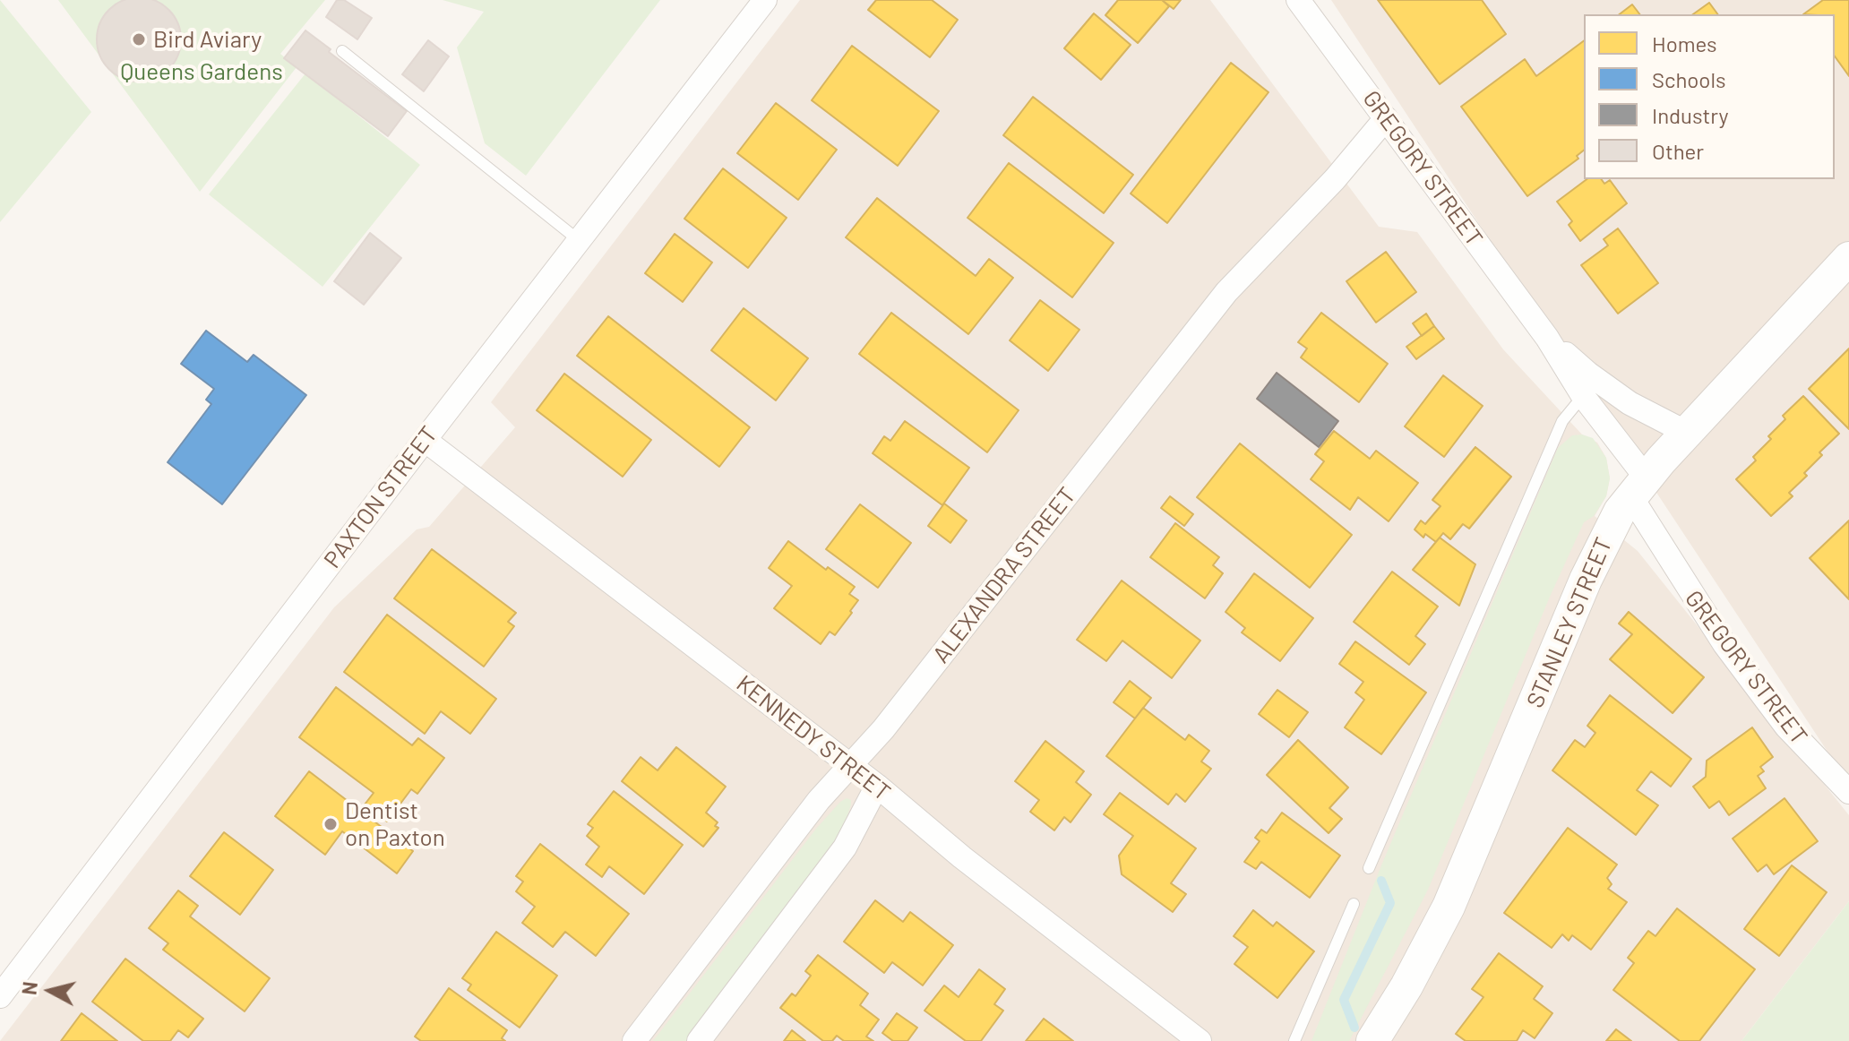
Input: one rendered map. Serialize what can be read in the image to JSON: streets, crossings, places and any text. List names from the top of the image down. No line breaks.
{"streets":{"main road":["STANLEY STREET"],"street":["GREGORY STREET","PAXTON STREET","ALEXANDRA STREET","KENNEDY STREET"]},"crossings":[["GREGORY STREET","ALEXANDRA STREET"],["GREGORY STREET","STANLEY STREET"],["PAXTON STREET","KENNEDY STREET"],["ALEXANDRA STREET","KENNEDY STREET"]],"parks":["Queens Gardens"],"places":["Bird Aviary","Dentist on Paxton"],"legend":["Homes","Schools","Industry","Other"],"north":"left"}
